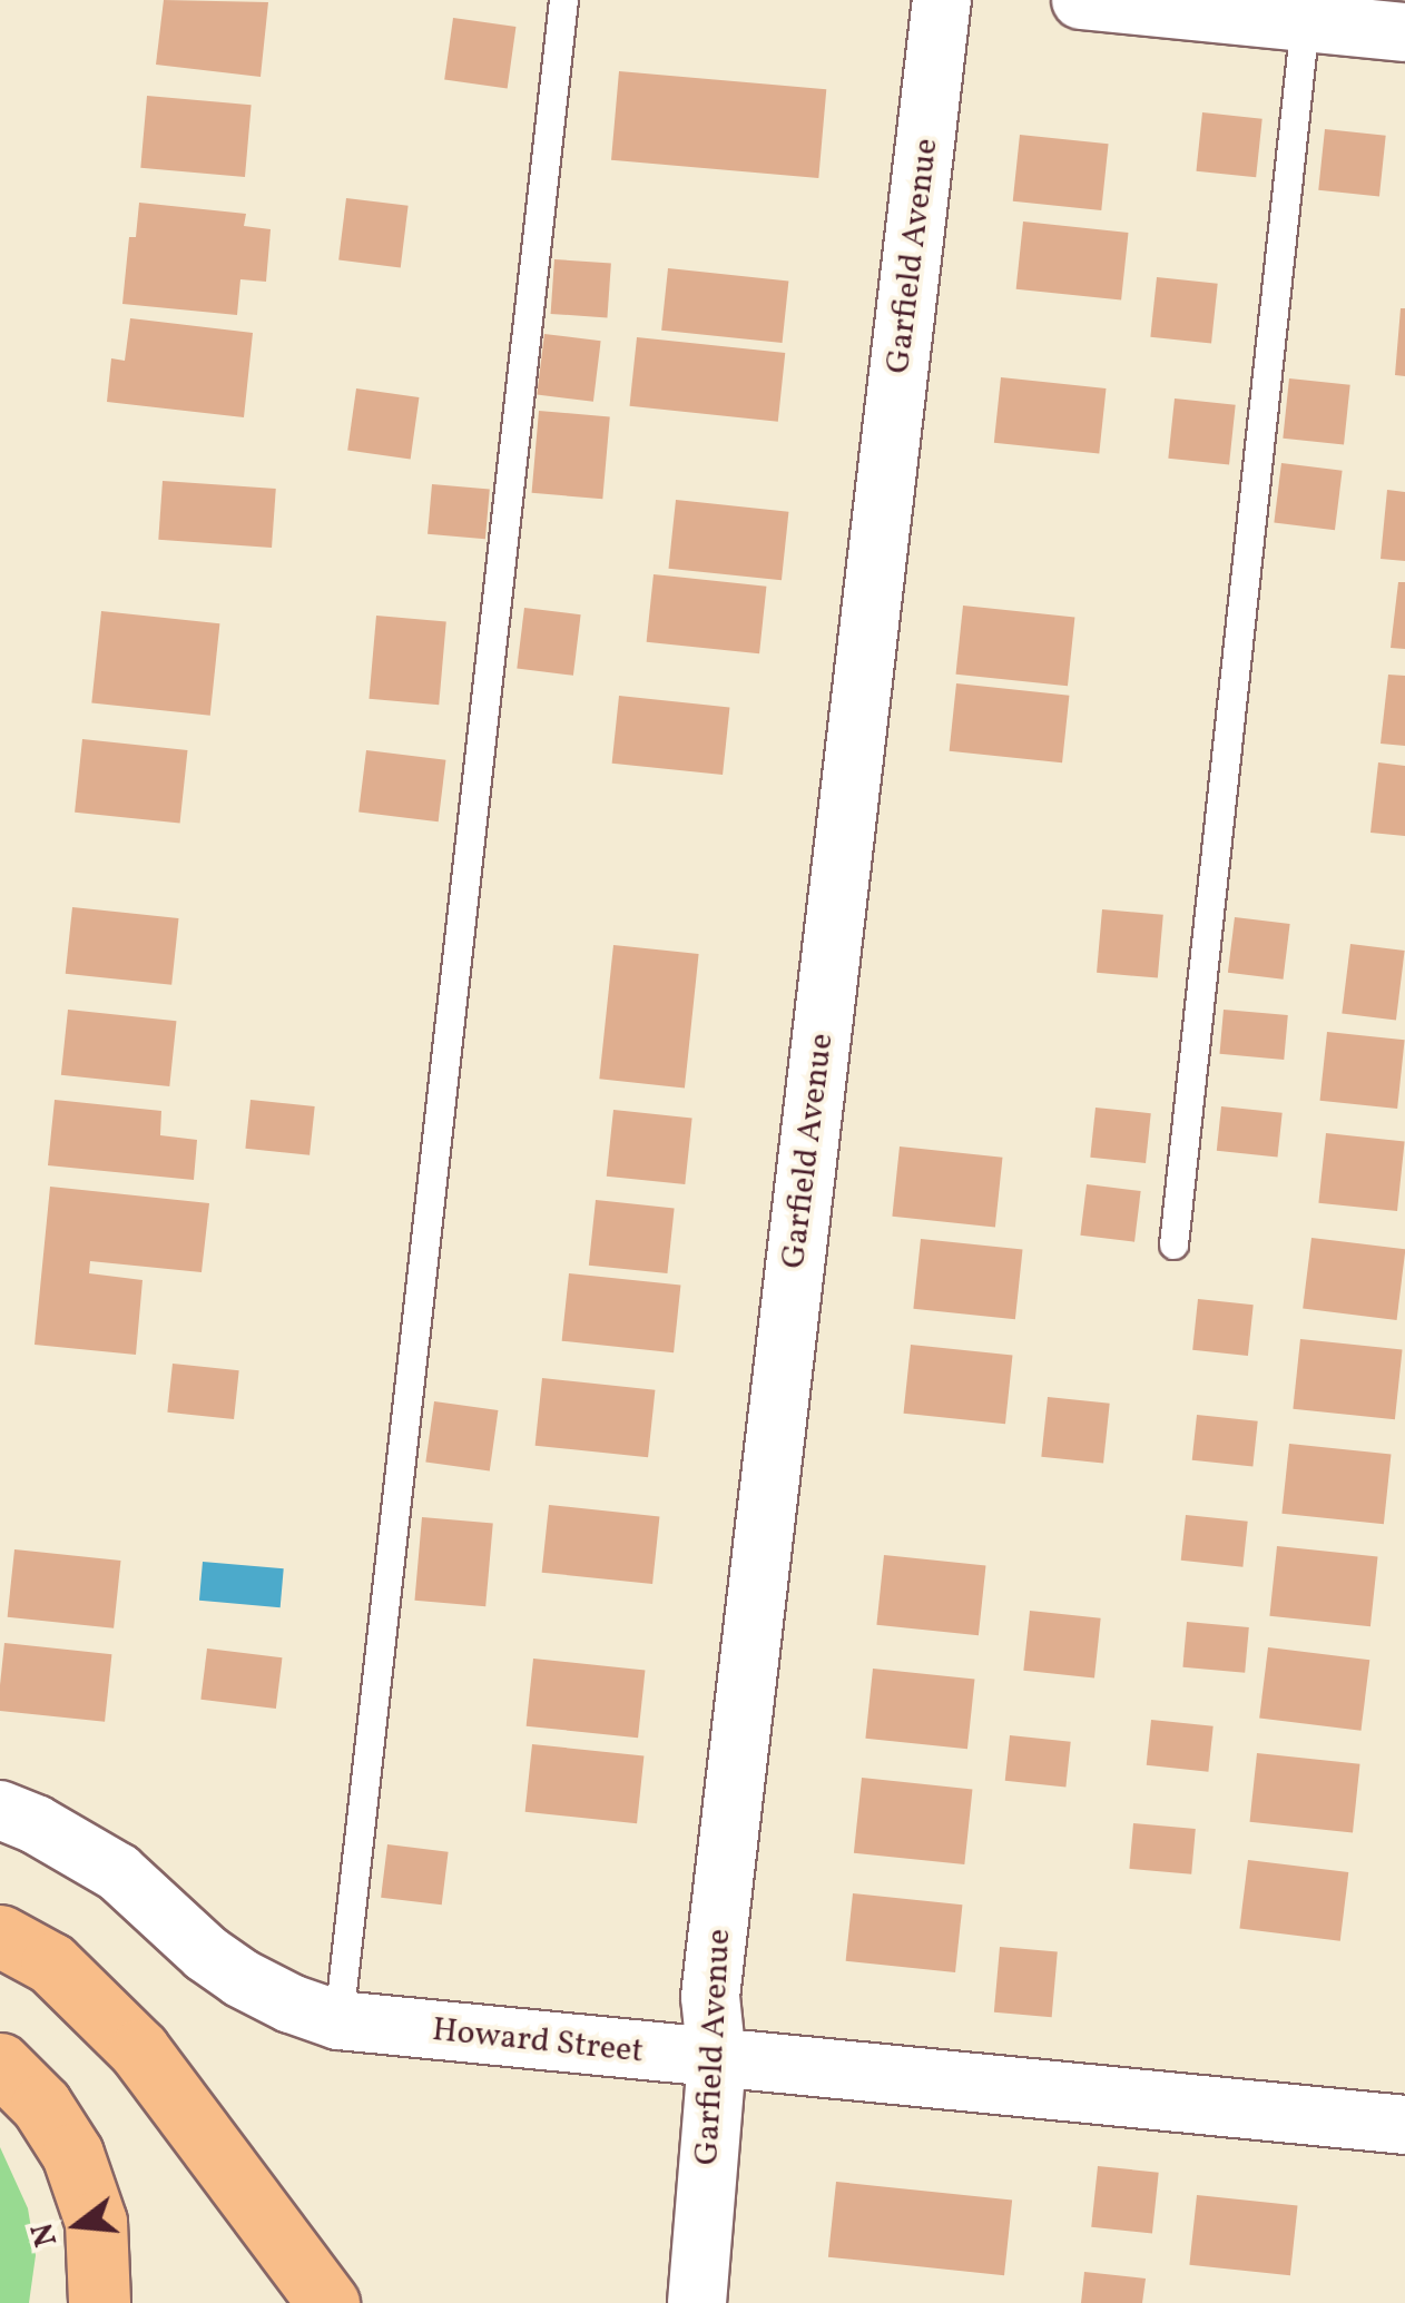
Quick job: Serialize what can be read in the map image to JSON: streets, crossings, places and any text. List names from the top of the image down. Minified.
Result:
{"streets":{"street":["Garfield Avenue","Howard Street"]},"crossings":[["Garfield Avenue","Howard Street"]],"north":"left"}
